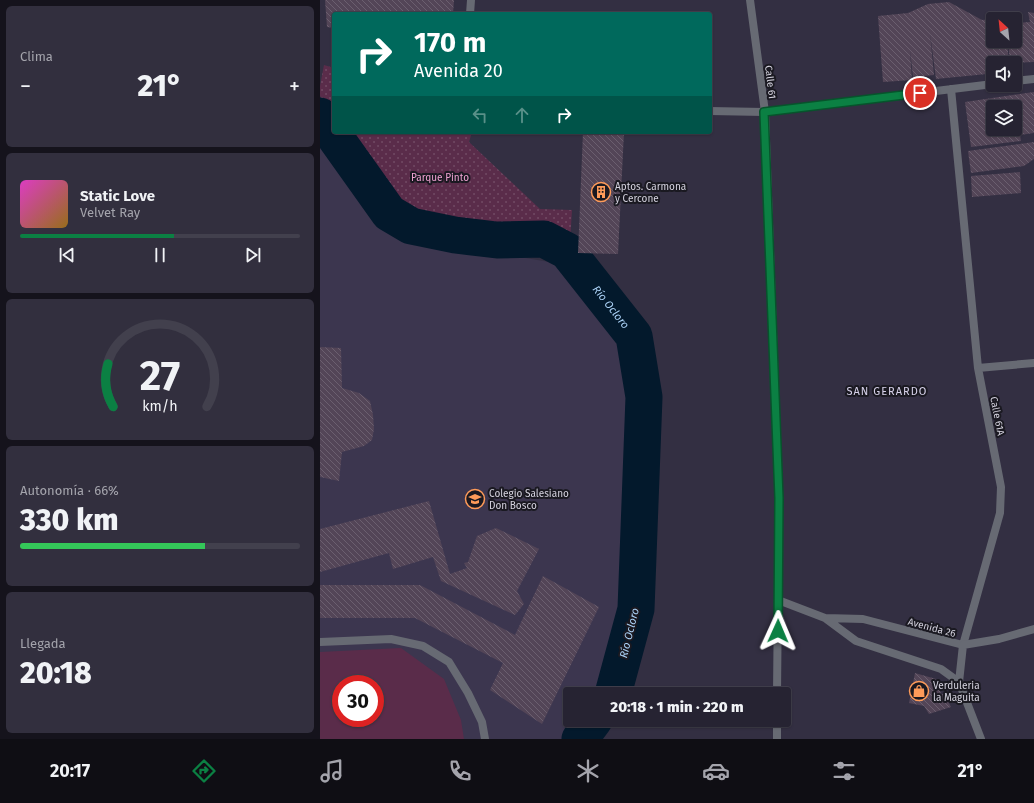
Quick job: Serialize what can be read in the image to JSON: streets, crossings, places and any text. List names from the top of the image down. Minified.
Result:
{"streets":{"street":["Calle 61","Calle 61A","Avenida 26"]},"crossings":[["Calle 61","Avenida 26"],["Calle 61A","Avenida 26"]],"districts":["SAN GERARDO"],"water":["Río Ocloro"],"parks":["Parque Pinto"],"places":{"building":["Aptos. Carmona y Cercone"],"school or university":["Colegio Salesiano Don Bosco"],"shop":["Verduleria la Maguita"]},"north":"top left","page":{"tile":["Clima",["Autonomía · 66%","330 km"],["Llegada","20:18"]],"turn":["170 m","Avenida 20"],"heat":["−","21°","+"],"song":["Static Love","Velvet Ray"],"limit":"30","trip":"20:18 · 1 min · 220 m","tabs":["20:17","21°"],"gauge":["27","km/h"]}}
